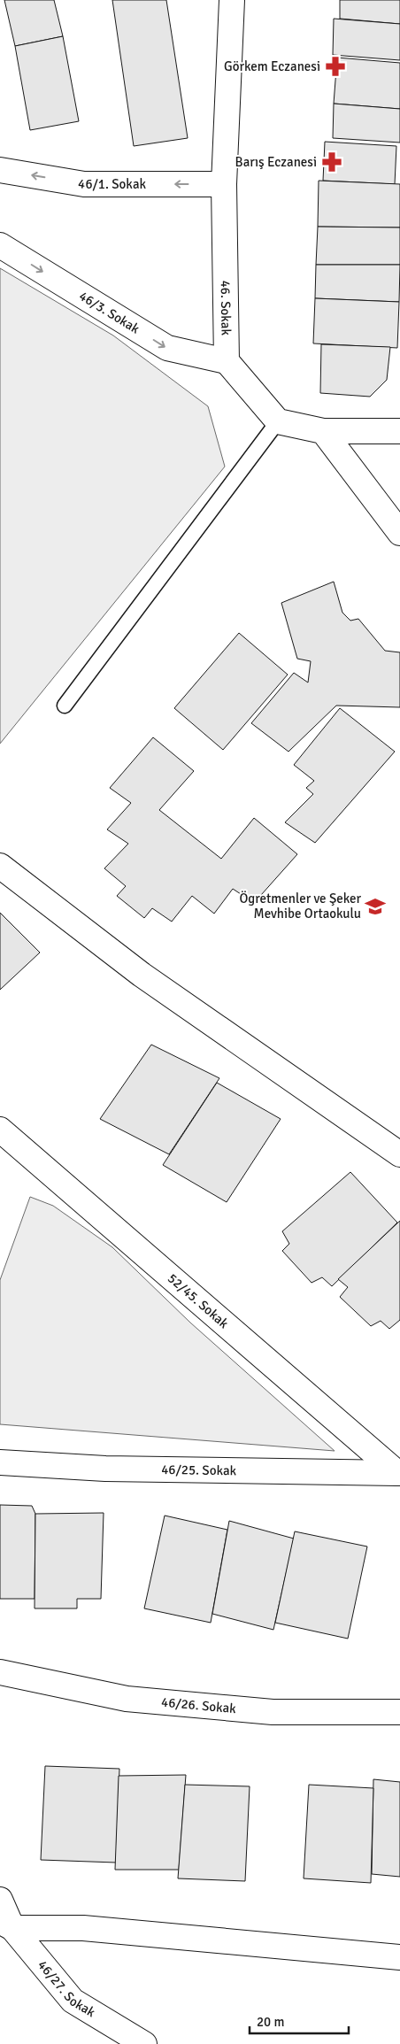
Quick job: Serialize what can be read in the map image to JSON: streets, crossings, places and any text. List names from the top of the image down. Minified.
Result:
{"streets":{"street":["46/1. Sokak","46. Sokak","46/3. Sokak","52/45. Sokak","46/25. Sokak","46/26. Sokak","46/27. Sokak"]},"crossings":[["46/1. Sokak","46. Sokak"],["46. Sokak","46/3. Sokak"],["52/45. Sokak","46/25. Sokak"]],"one_way":["46/1. Sokak","46/3. Sokak"],"places":{"pharmacy":["Görkem Eczanesi","Barış Eczanesi"],"school or university":["Ögretmenler ve Şeker Mevhibe Ortaokulu"]},"scale_bar":"20 m"}
